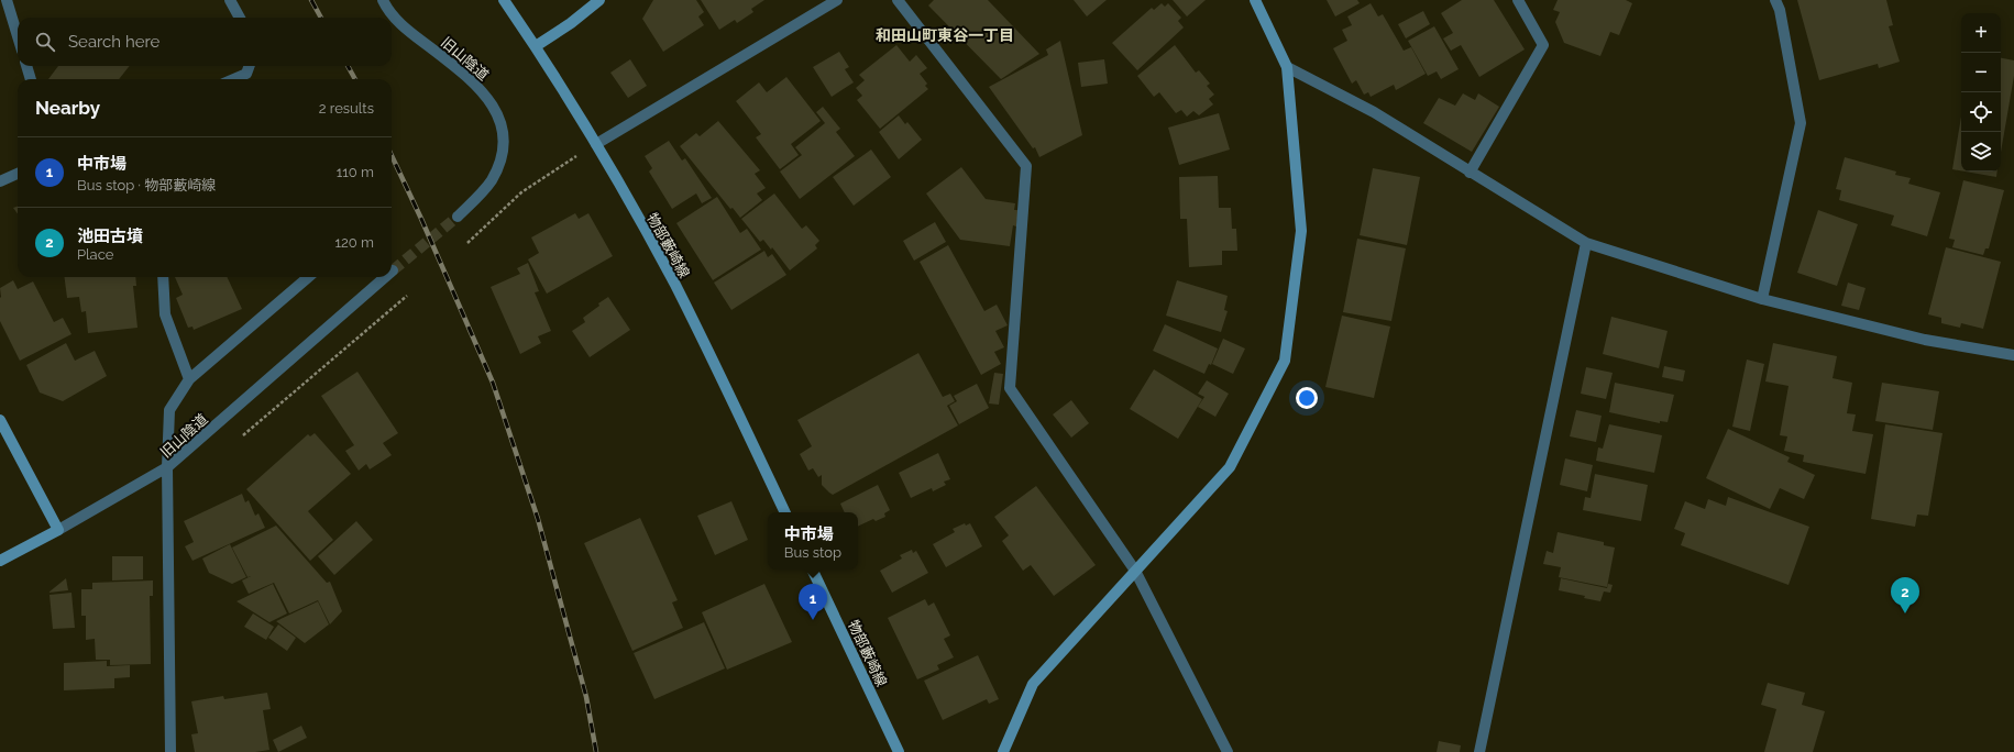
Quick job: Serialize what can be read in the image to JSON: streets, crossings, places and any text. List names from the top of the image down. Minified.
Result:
{"streets":{"street":["旧山陰道","物部藪崎線"]},"districts":["和田山町東谷一丁目"],"page":{"map_buttons":["+","−"],"search":"Search here","heading":["Nearby","2 results"],"list":[{"mark":"1","name":"中市場","note":"Bus stop · 物部藪崎線","value":"110 m"},{"mark":"2","name":"池田古墳","note":"Place","value":"120 m"}],"popup":["中市場","Bus stop"],"pins":["2","1"]}}
